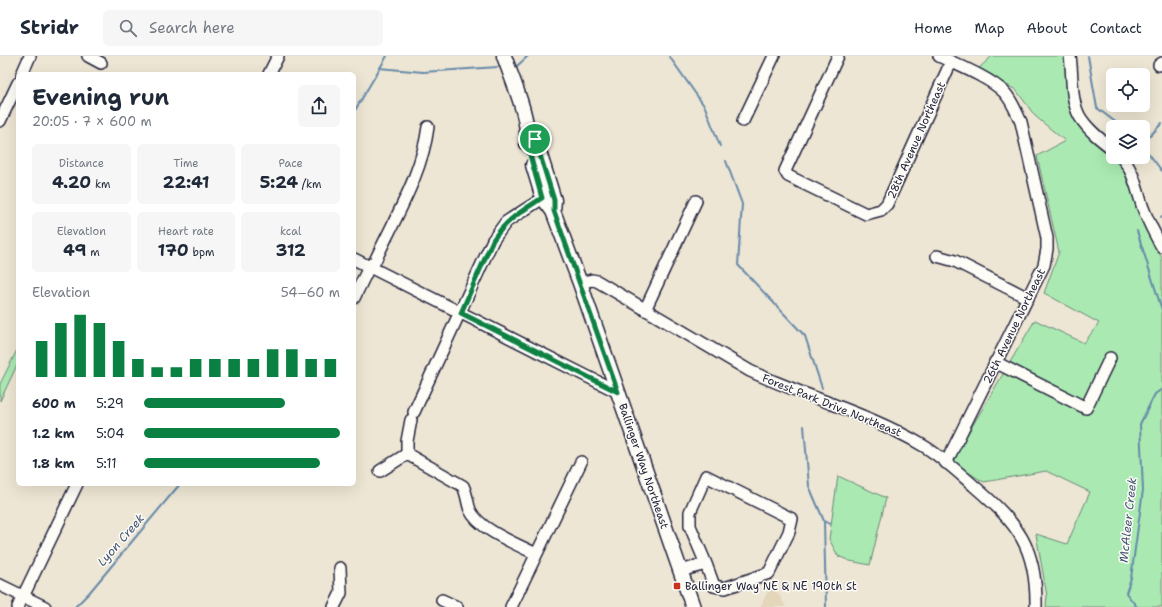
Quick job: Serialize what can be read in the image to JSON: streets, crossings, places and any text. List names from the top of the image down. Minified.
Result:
{"streets":{"main road":["Ballinger Way Northeast"],"street":["28th Avenue Northeast","26th Avenue Northeast","Forest Park Drive Northeast"]},"crossings":[["28th Avenue Northeast","26th Avenue Northeast"],["26th Avenue Northeast","Forest Park Drive Northeast"],["Forest Park Drive Northeast","Ballinger Way Northeast"]],"water":["McAleer Creek","Lyon Creek"],"places":{"transit":["Ballinger Way NE & NE 190th St"]},"page":{"header":"Stridr","search":"Search here","nav":["Home","Map","About","Contact"],"heading":["Evening run","20:05 · 7 × 600 m"],"stats":[["Distance","4.20 km"],["Time","22:41"],["Pace","5:24 /km"],["Elevation","49 m"],["Heart rate","170 bpm"],["kcal","312"]],"chart":["Elevation","54–60 m"],"list":[{"name":"600 m","note":"5:29"},{"name":"1.2 km","note":"5:04"},{"name":"1.8 km","note":"5:11"}]}}
